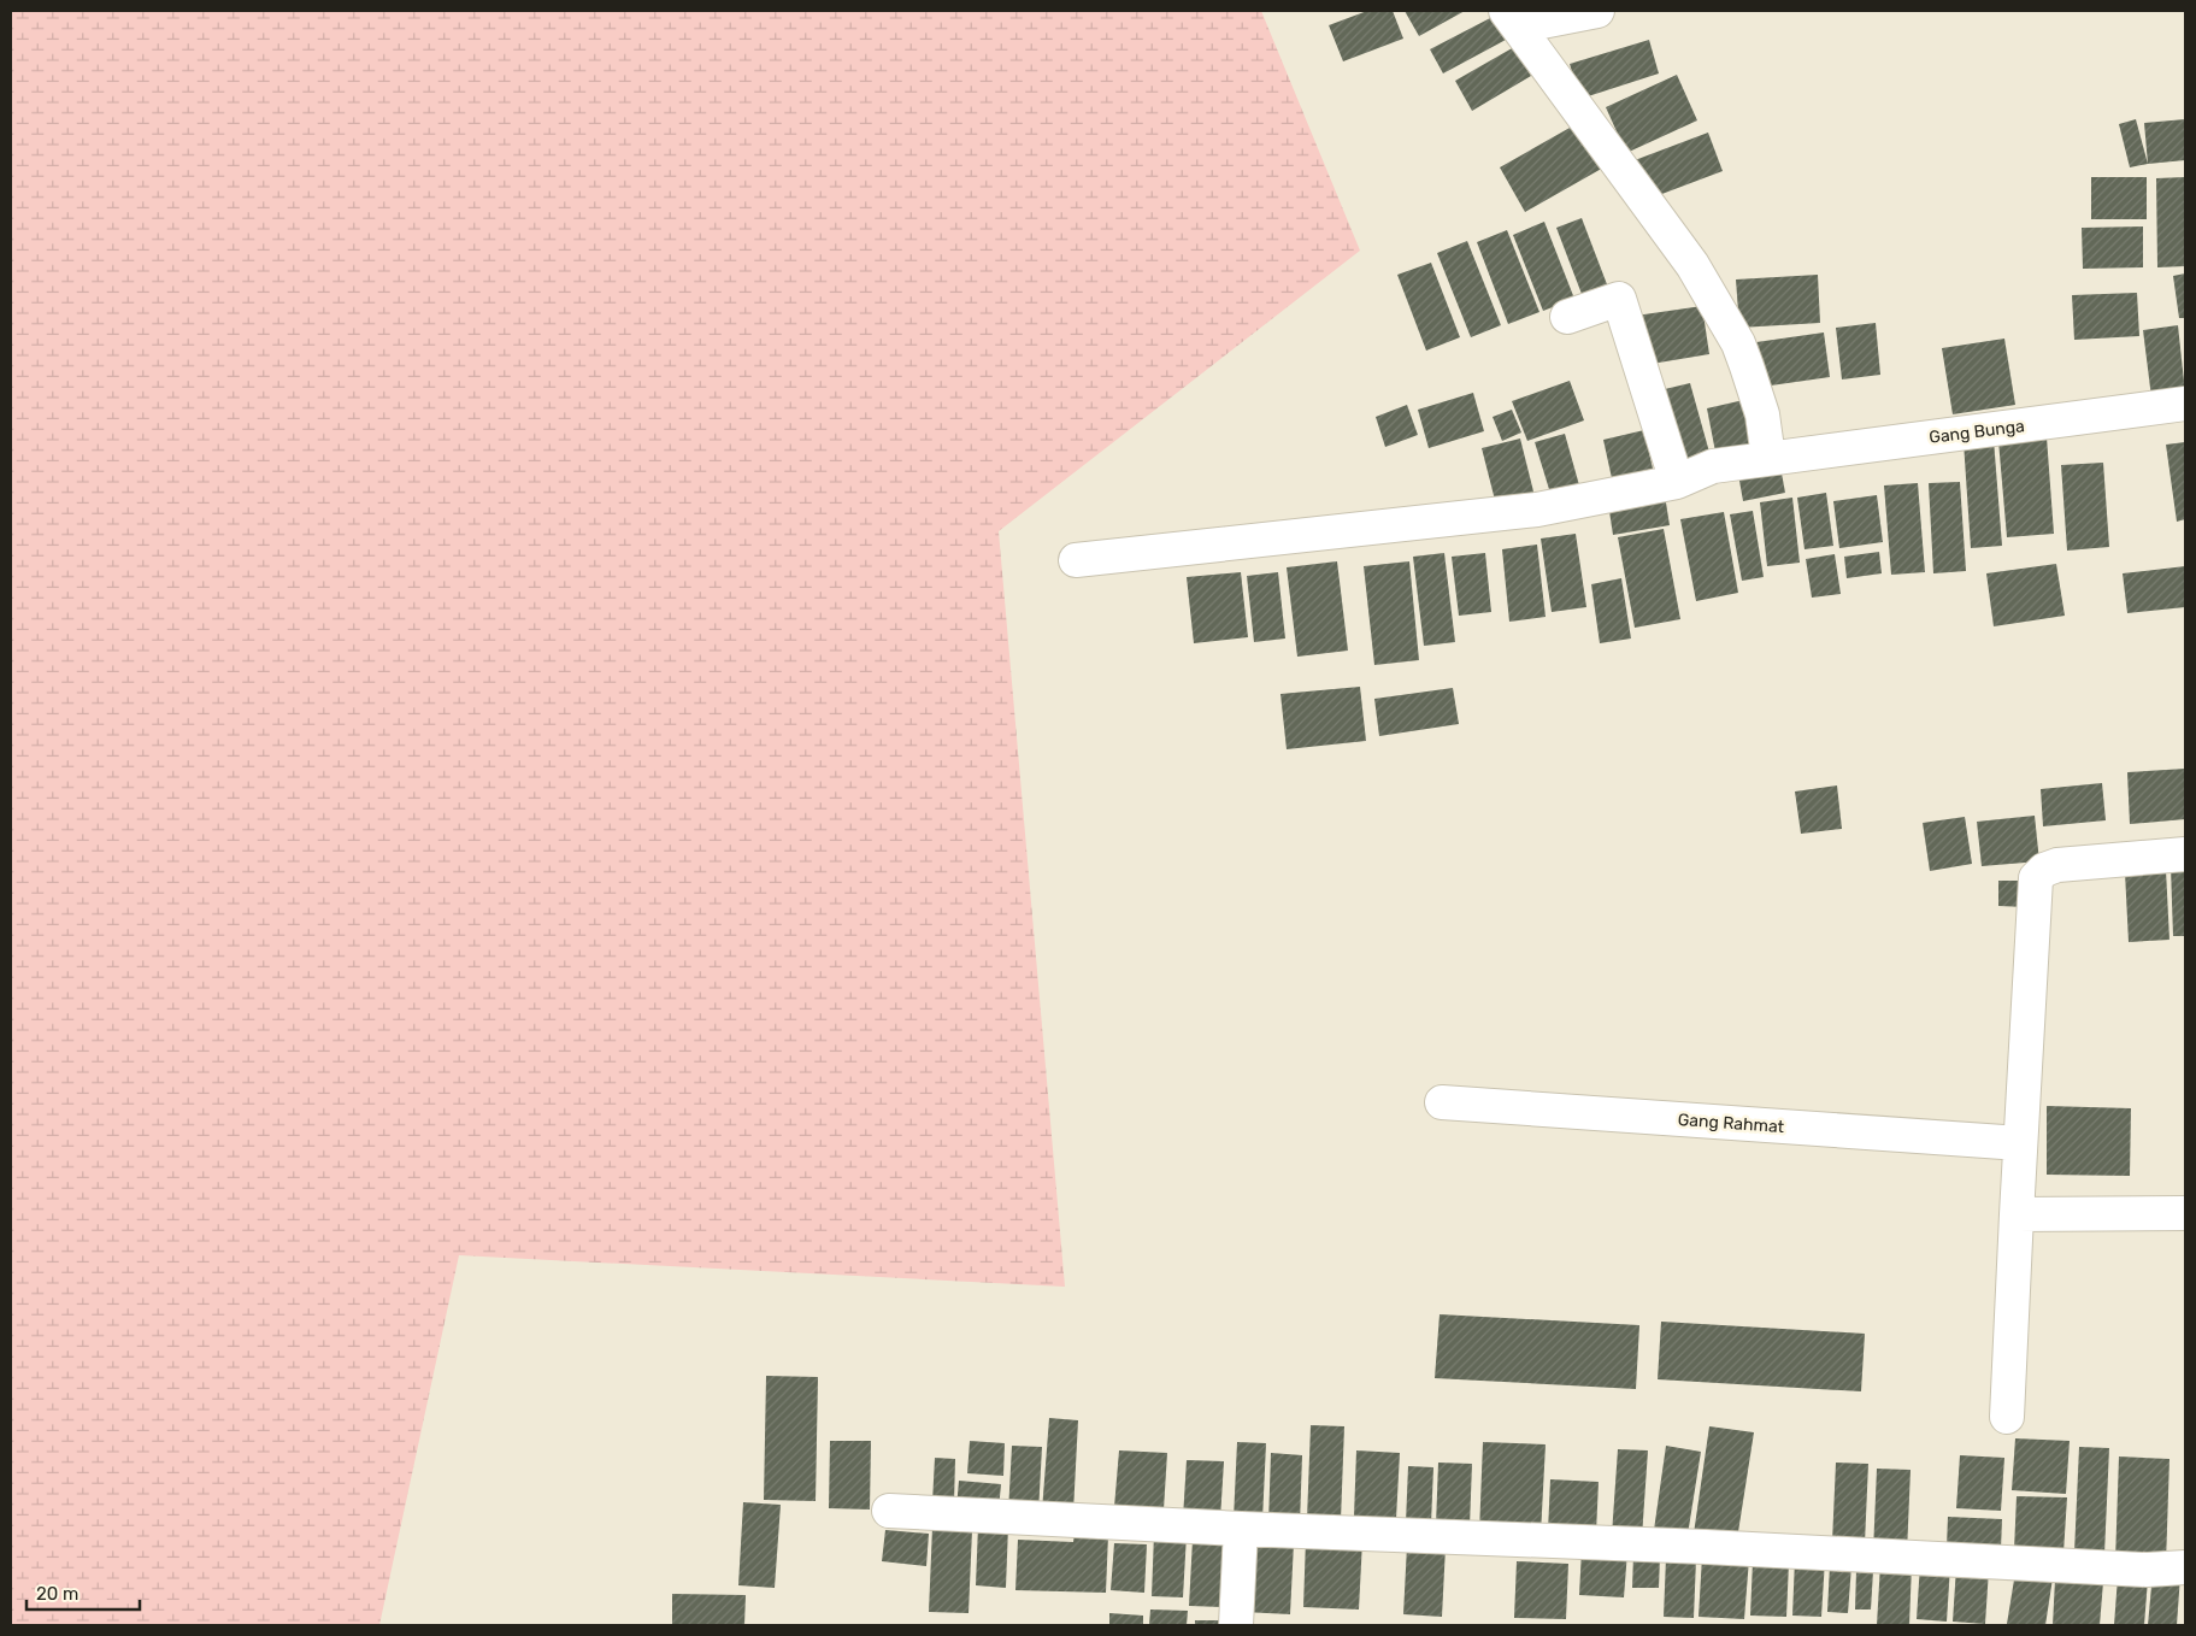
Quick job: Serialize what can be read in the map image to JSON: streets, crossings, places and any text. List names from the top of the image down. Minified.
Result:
{"streets":{"street":["Gang Bunga","Gang Rahmat"]},"scale_bar":"20 m"}
